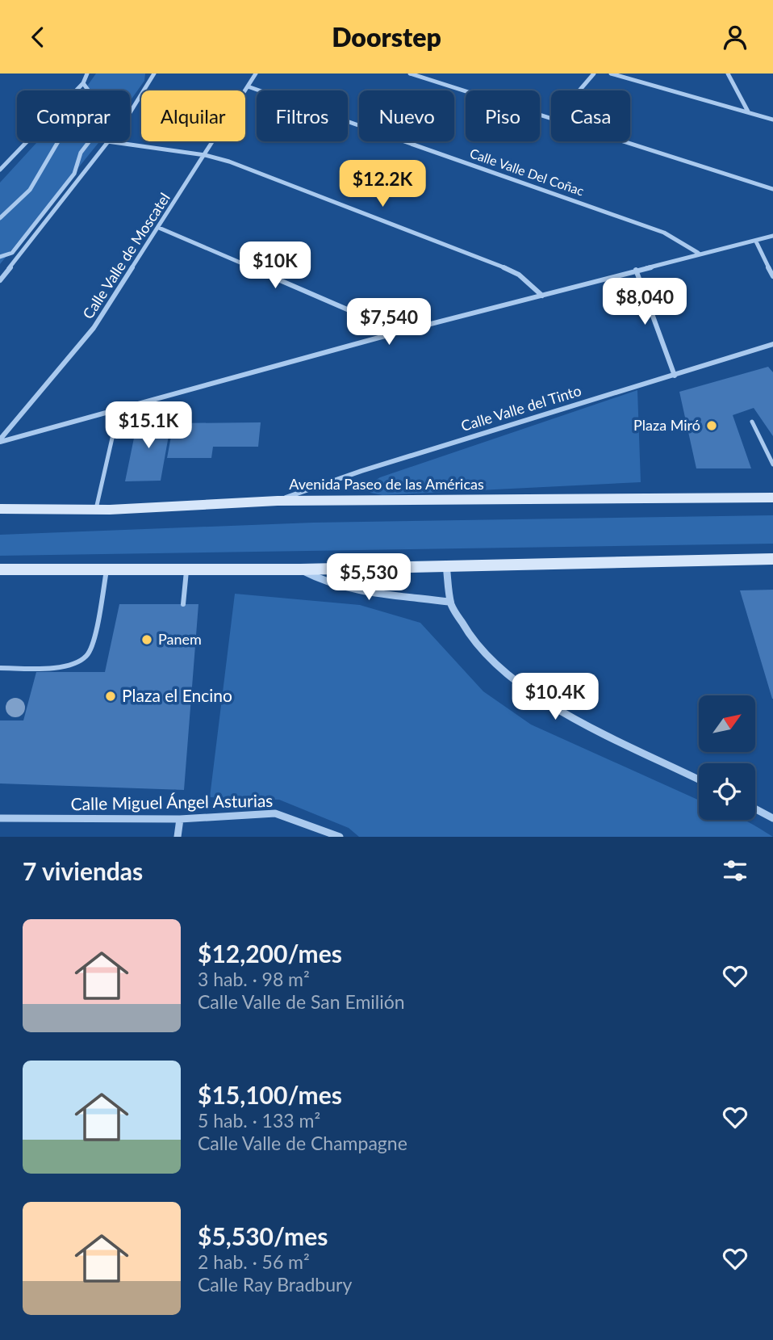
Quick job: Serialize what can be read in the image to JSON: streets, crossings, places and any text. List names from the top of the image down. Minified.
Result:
{"streets":{"main road":["Avenida Paseo de las Américas"],"street":["Calle Valle Del Coñac","Calle Valle de Moscatel","Calle Valle del Tinto","Calle Miguel Ángel Asturias"]},"crossings":[["Calle Valle Del Coñac","Calle Valle de Moscatel"],["Calle Valle del Tinto","Avenida Paseo de las Américas"]],"places":["Plaza Miró","Panem","Plaza el Encino"],"north":"top right","page":{"header":"Doorstep","chip":["Comprar","Alquilar","Filtros","Nuevo","Piso","Casa"],"price":["$12.2K","$10K","$8,040","$7,540","$15.1K","$5,530","$10.4K"],"heading":"7 viviendas","list":[{"name":"$12,200/mes","note":"3 hab. · 98 m² · Calle Valle de San Emilión"},{"name":"$15,100/mes","note":"5 hab. · 133 m² · Calle Valle de Champagne"},{"name":"$5,530/mes","note":"2 hab. · 56 m² · Calle Ray Bradbury"}]}}
